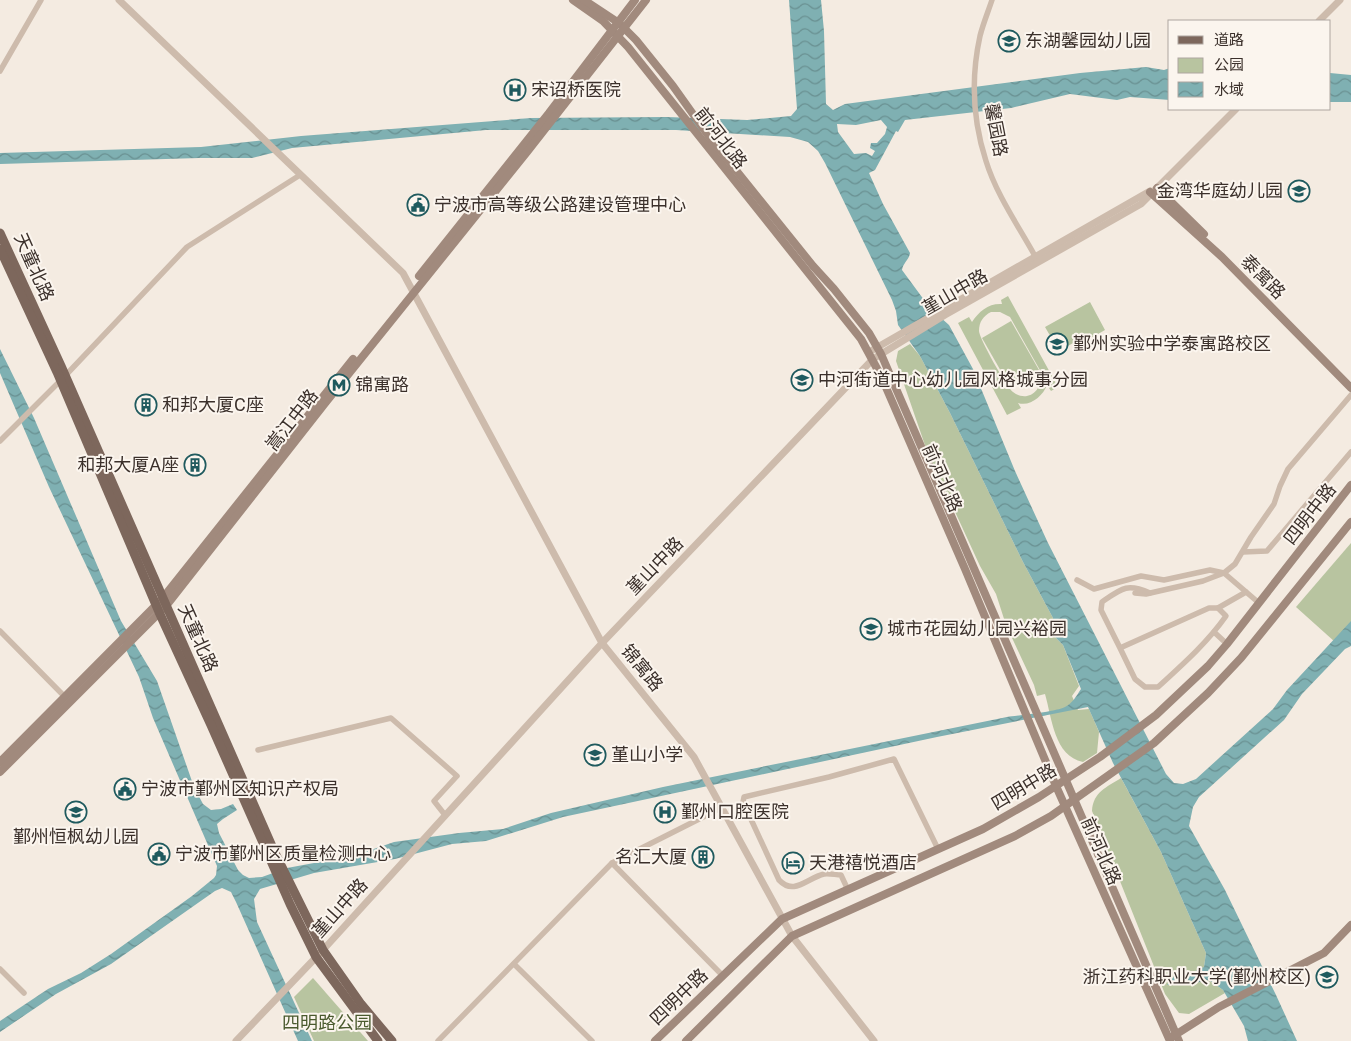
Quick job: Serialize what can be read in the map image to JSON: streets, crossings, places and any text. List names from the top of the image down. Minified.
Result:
{"streets":{"main road":["前河北路","天童北路","泰寓路","嵩江中路","四明中路"],"street":["馨园路","堇山中路","锦寓路"]},"crossings":[["馨园路","堇山中路"],["前河北路","堇山中路"],["前河北路","嵩江中路"],["前河北路","四明中路"],["天童北路","堇山中路"],["天童北路","嵩江中路"],["泰寓路","堇山中路"],["堇山中路","锦寓路"],["嵩江中路","锦寓路"],["四明中路","锦寓路"]],"parks":["四明路公园"],"places":{"school or university":["东湖馨园幼儿园","金湾华庭幼儿园","鄞州实验中学泰寓路校区","中河街道中心幼儿园风格城事分园","城市花园幼儿园兴裕园","堇山小学","鄞州恒枫幼儿园","浙江药科职业大学(鄞州校区)"],"hospital":["宋诏桥医院","鄞州口腔医院"],"public building":["宁波市高等级公路建设管理中心","宁波市鄞州区知识产权局","宁波市鄞州区质量检测中心"],"metro station":["锦寓路"],"building":["和邦大厦C座","和邦大厦A座","名汇大厦"],"hotel":["天港禧悦酒店"]},"legend":["道路","公园","水域"]}
